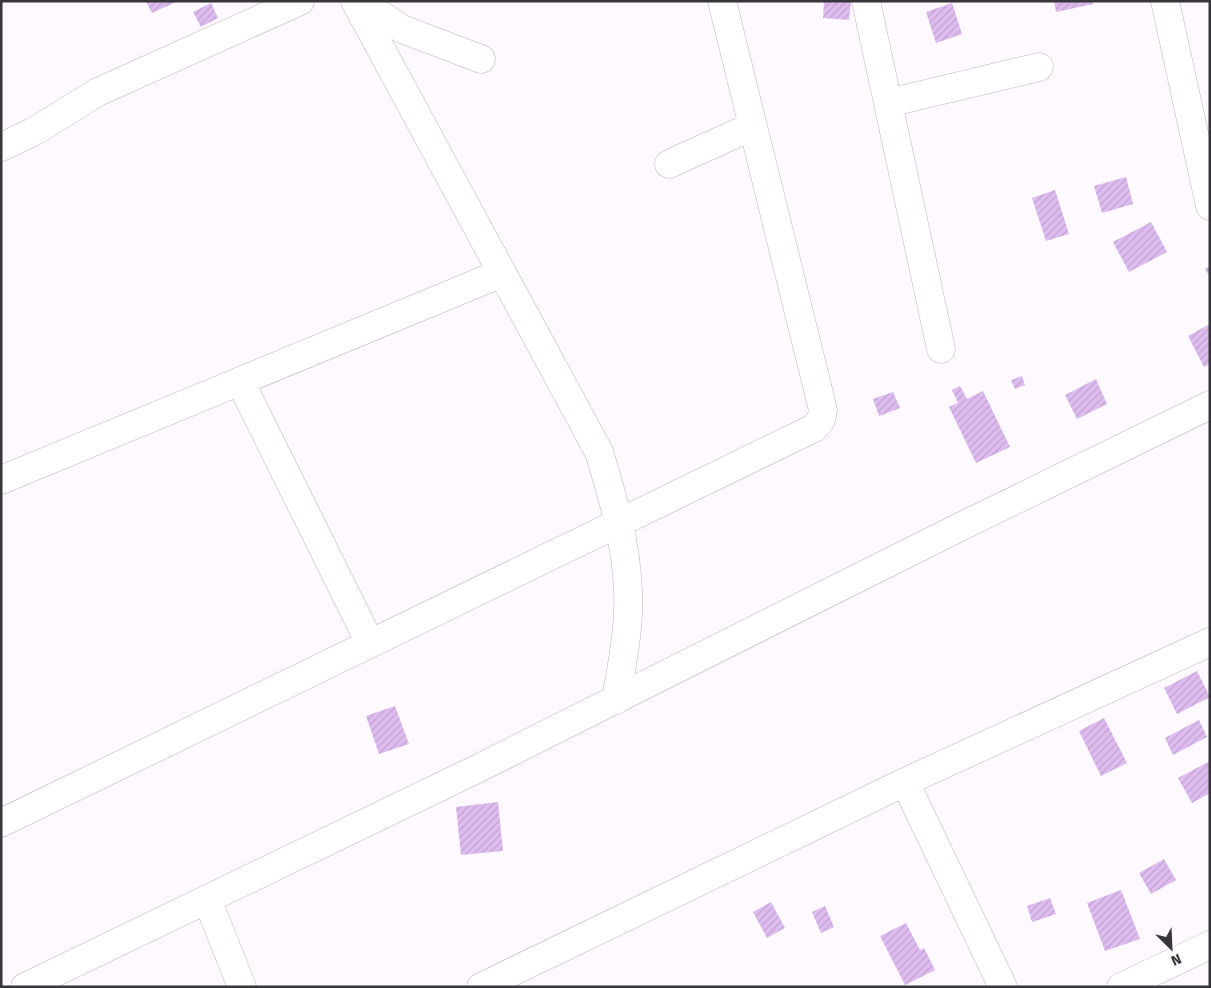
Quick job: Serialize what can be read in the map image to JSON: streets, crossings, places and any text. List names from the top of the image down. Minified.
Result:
{"north":"bottom right"}
